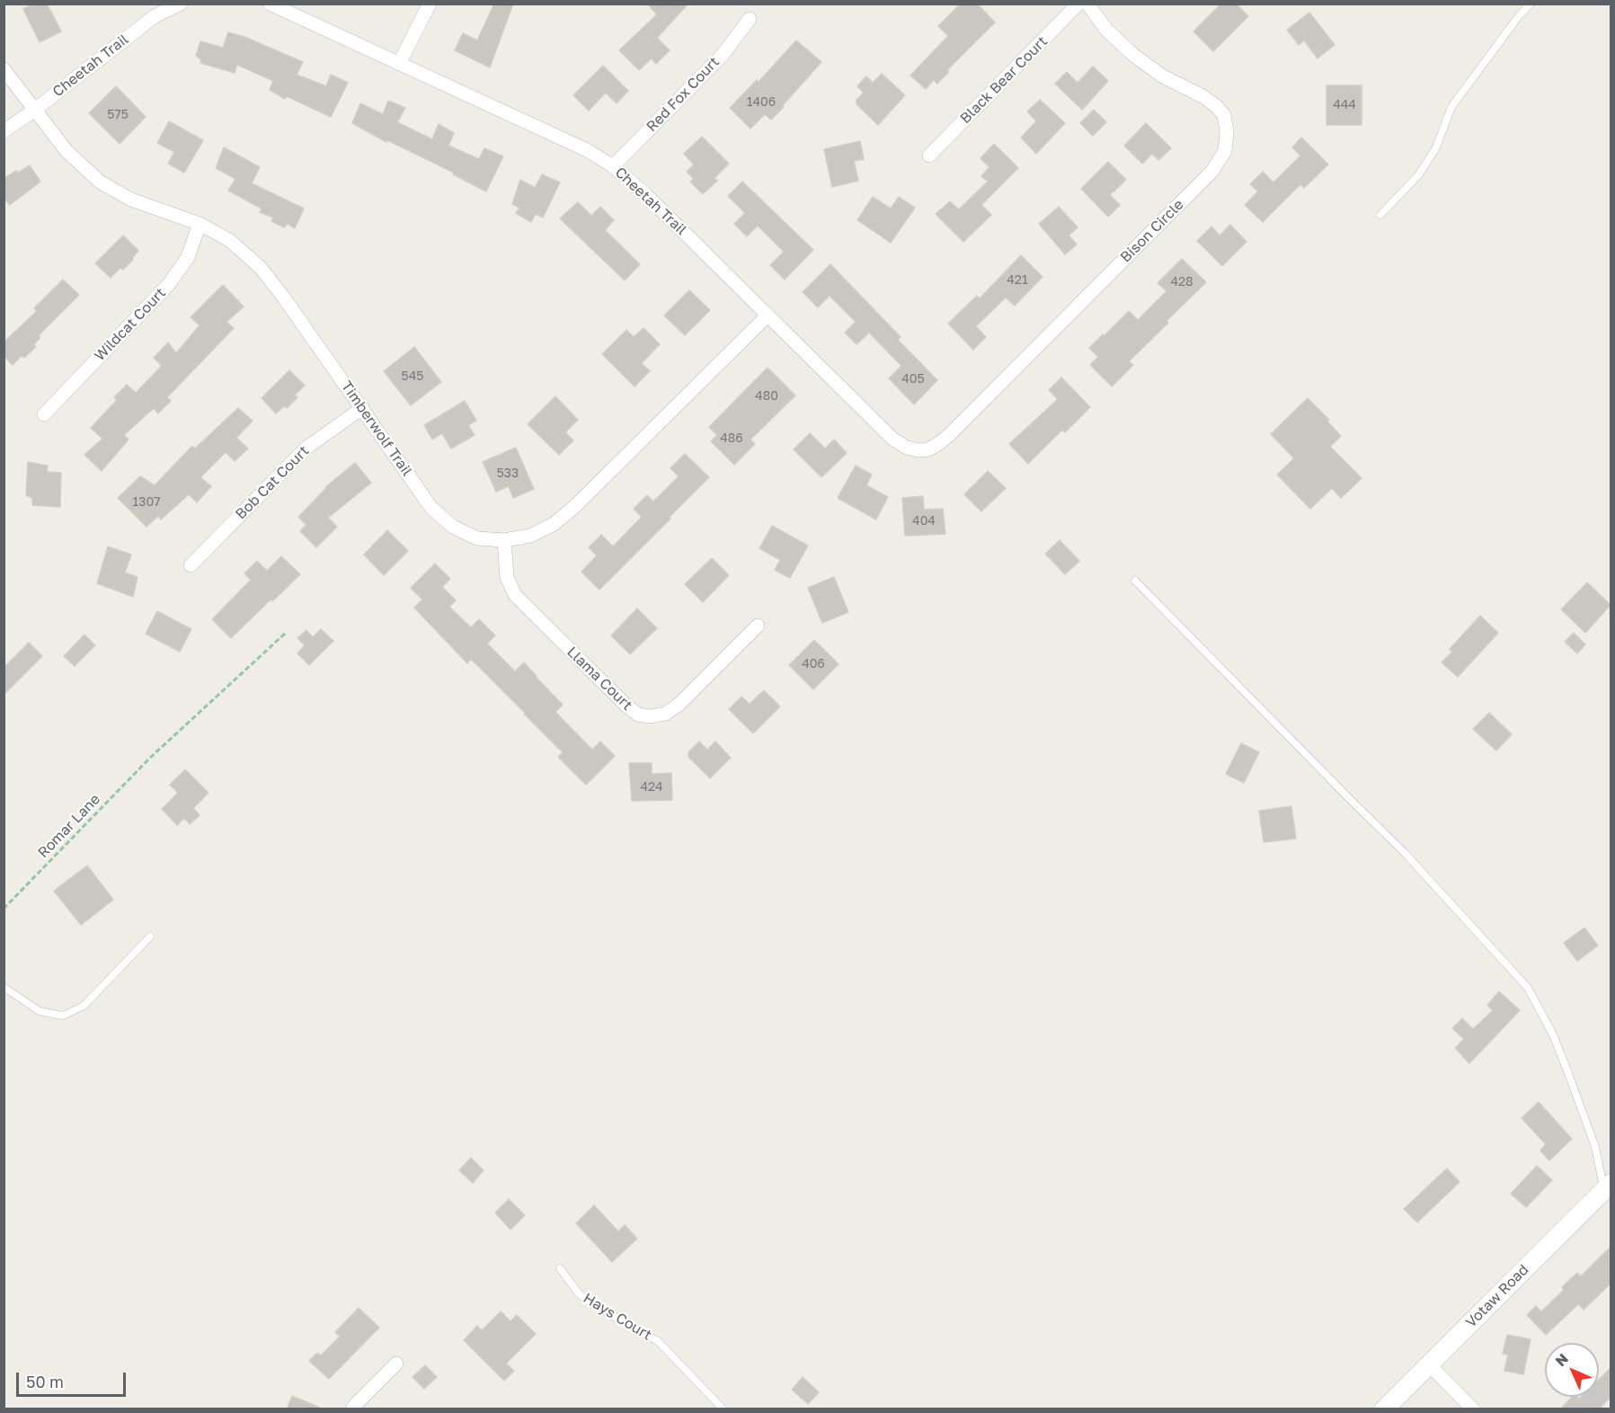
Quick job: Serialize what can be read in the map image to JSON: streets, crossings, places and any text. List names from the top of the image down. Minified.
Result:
{"streets":{"street":["Cheetah Trail","Black Bear Court","Red Fox Court","Bison Circle","Wildcat Court","Timberwolf Trail","Bob Cat Court","Llama Court","Votaw Road"],"lane":["Hays Court"],"path":["Romar Lane"]},"crossings":[["Cheetah Trail","Red Fox Court"],["Cheetah Trail","Bison Circle"],["Cheetah Trail","Timberwolf Trail"],["Wildcat Court","Timberwolf Trail"],["Timberwolf Trail","Bob Cat Court"],["Timberwolf Trail","Llama Court"]],"house_numbers":["1406","444","575","421","428","545","405","480","486","533","1307","404","406","424"],"scale_bar":"50 m","north":"top left"}
